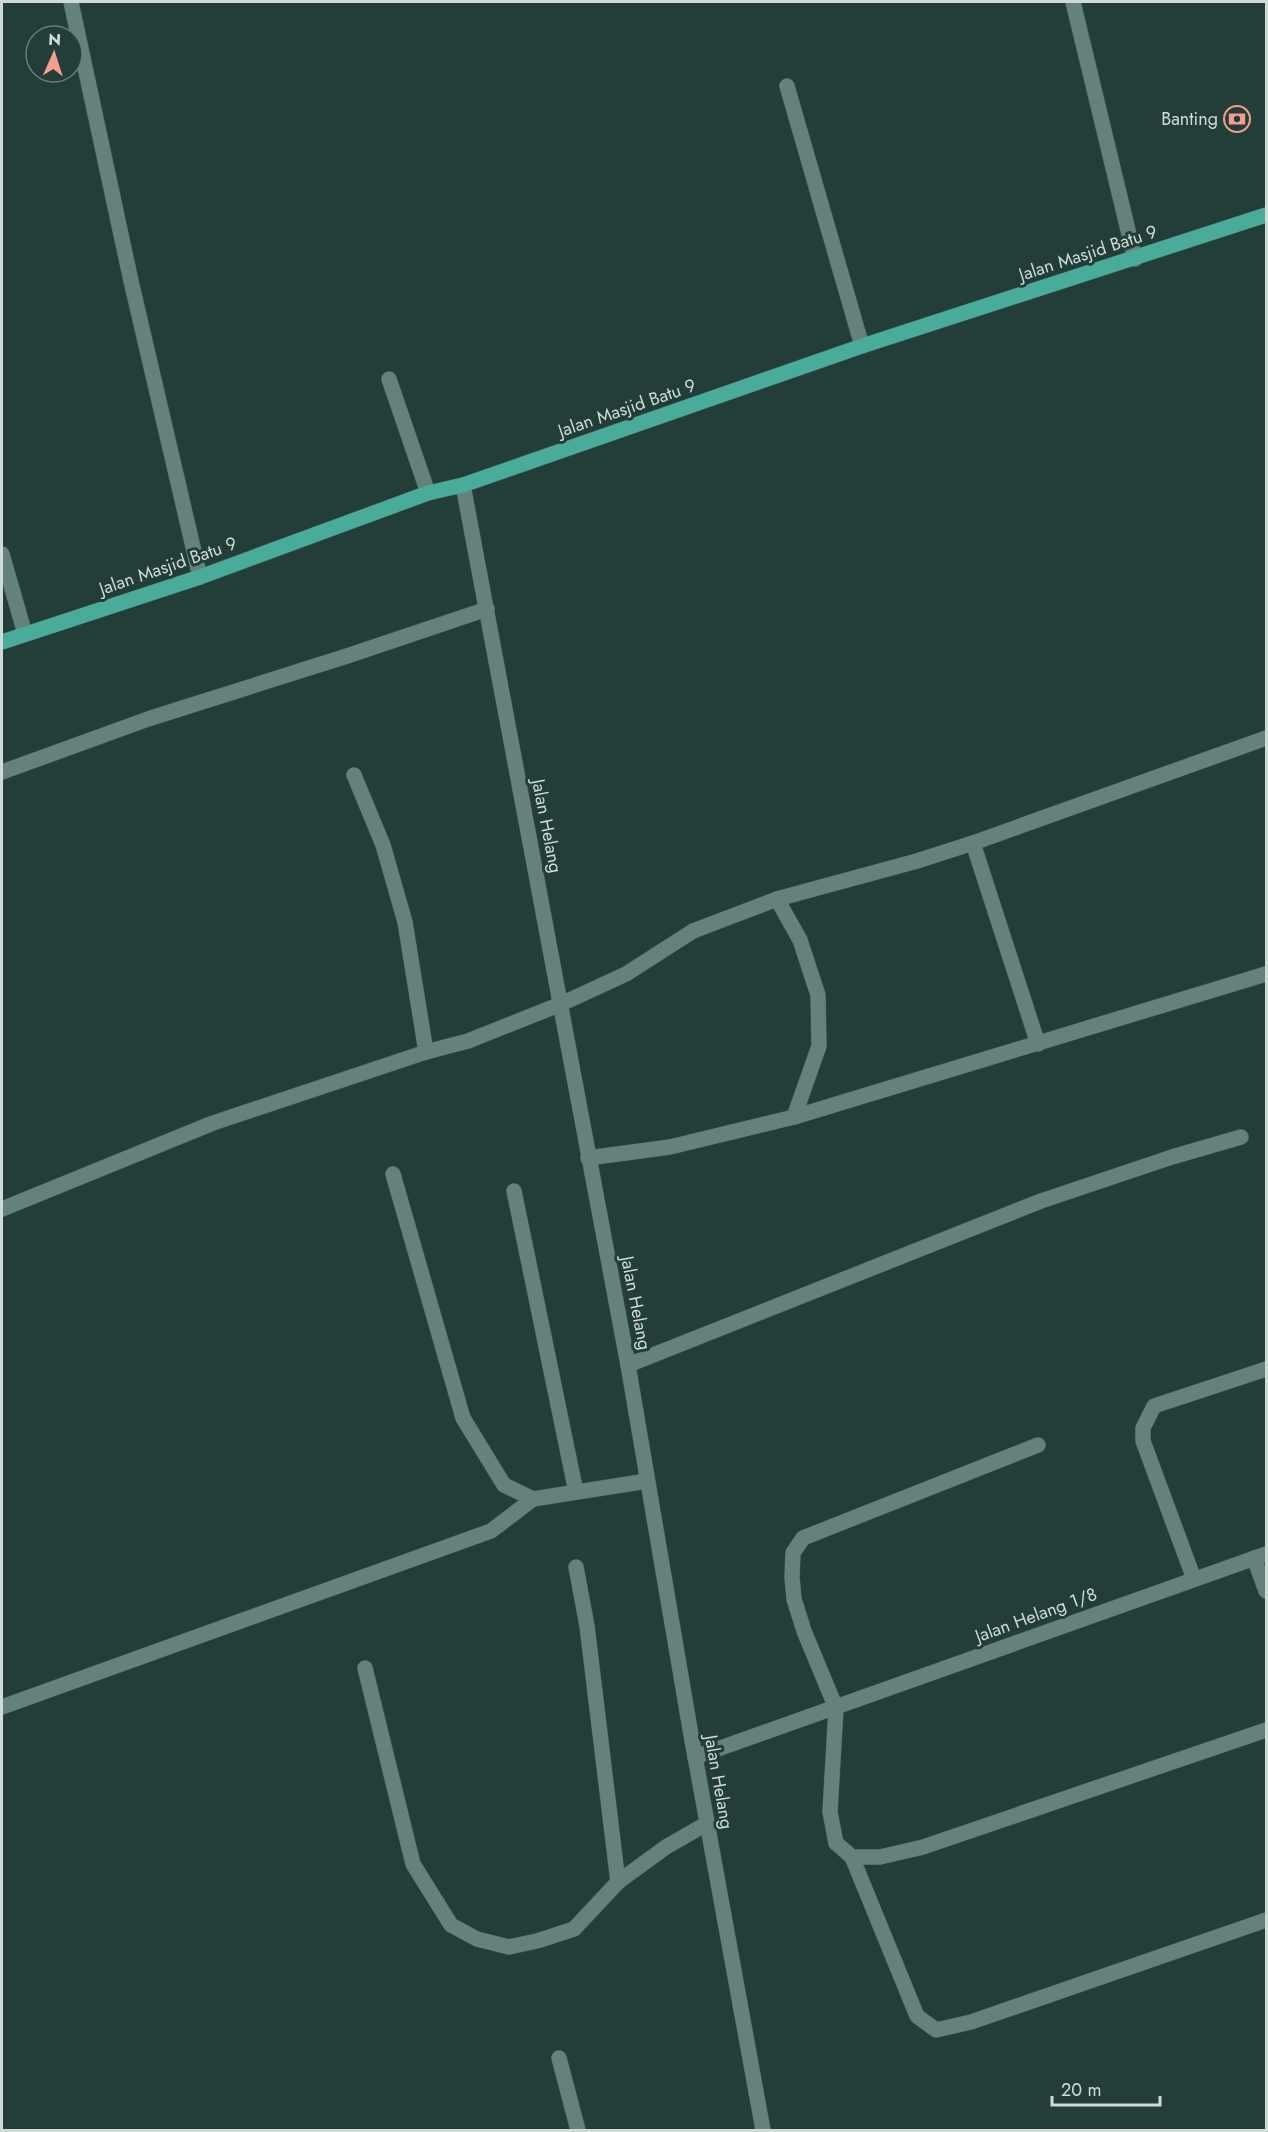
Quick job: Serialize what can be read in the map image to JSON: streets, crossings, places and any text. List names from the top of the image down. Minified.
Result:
{"streets":{"main road":["Jalan Masjid Batu 9"],"street":["Jalan Helang","Jalan Helang 1/8"]},"crossings":[["Jalan Masjid Batu 9","Jalan Helang"],["Jalan Helang","Jalan Helang 1/8"]],"places":{"bank":["Banting"]},"scale_bar":"20 m","north":"top"}
